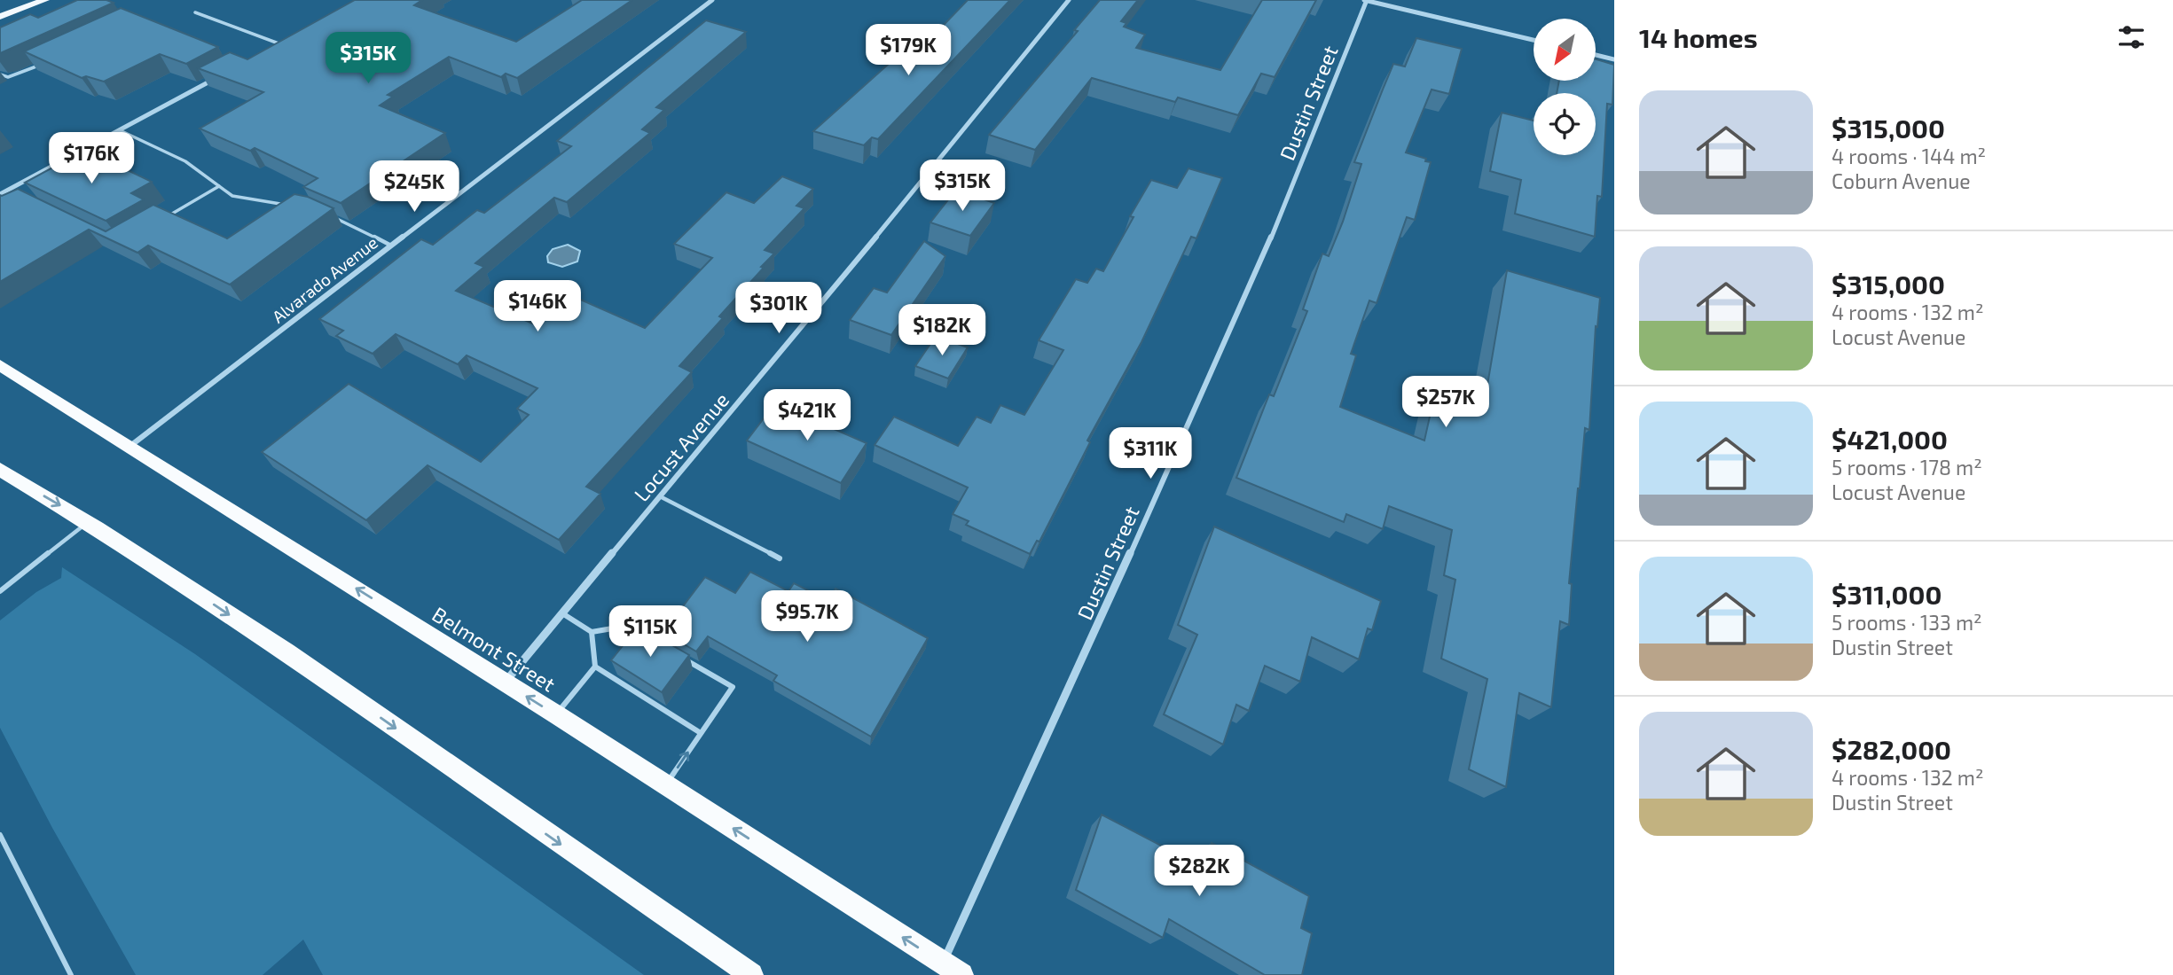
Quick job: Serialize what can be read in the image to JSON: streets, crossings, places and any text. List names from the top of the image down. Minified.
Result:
{"streets":{"highway":["Belmont Street"],"street":["Dustin Street","Alvarado Avenue","Locust Avenue"]},"crossings":[["Dustin Street","Belmont Street"],["Alvarado Avenue","Belmont Street"],["Locust Avenue","Belmont Street"]],"north":"bottom left","page":{"heading":"14 homes","price":["$179K","$315K","$176K","$315K","$245K","$146K","$301K","$182K","$257K","$421K","$311K","$95.7K","$115K","$282K"],"list":[{"name":"$315,000","note":"4 rooms · 144 m² · Coburn Avenue"},{"name":"$315,000","note":"4 rooms · 132 m² · Locust Avenue"},{"name":"$421,000","note":"5 rooms · 178 m² · Locust Avenue"},{"name":"$311,000","note":"5 rooms · 133 m² · Dustin Street"},{"name":"$282,000","note":"4 rooms · 132 m² · Dustin Street"}]}}
